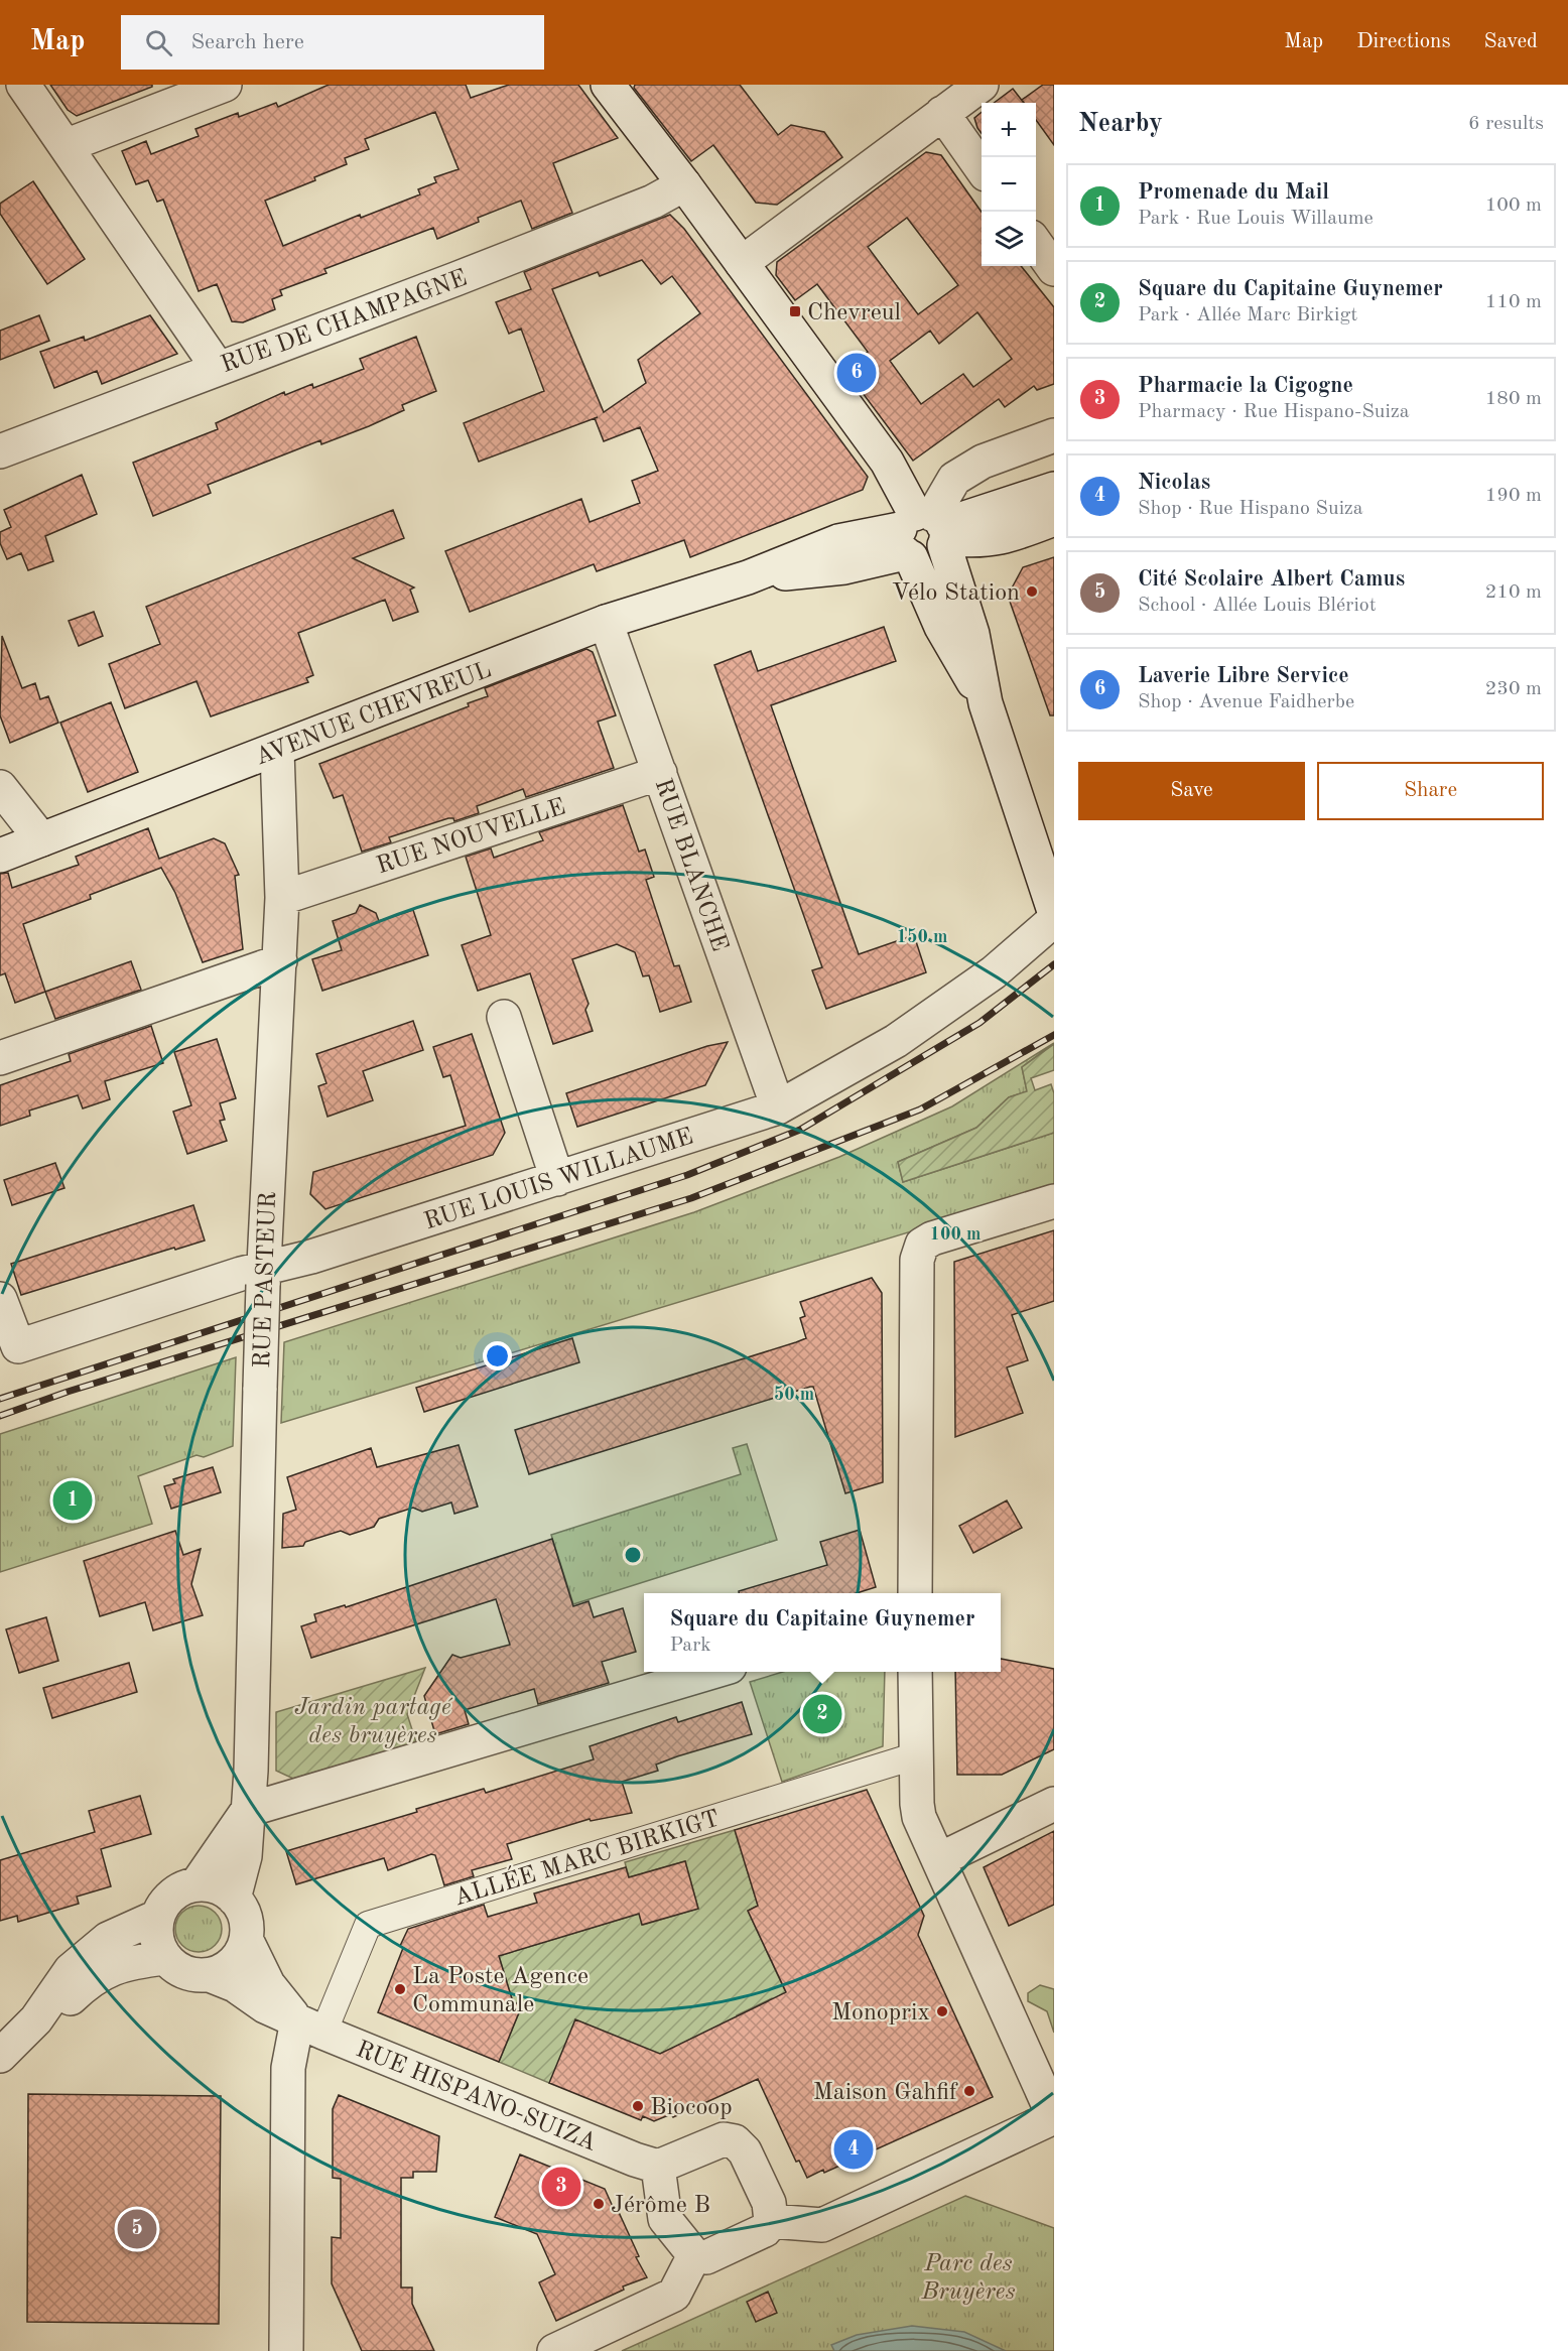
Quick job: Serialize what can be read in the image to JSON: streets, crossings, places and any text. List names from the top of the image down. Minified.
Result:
{"streets":{"street":["RUE DE CHAMPAGNE","AVENUE CHEVREUL","RUE NOUVELLE","RUE BLANCHE","RUE LOUIS WILLAUME","RUE PASTEUR","ALLÉE MARC BIRKIGT","RUE HISPANO-SUIZA"]},"crossings":[["AVENUE CHEVREUL","RUE BLANCHE"],["AVENUE CHEVREUL","RUE PASTEUR"],["RUE NOUVELLE","RUE BLANCHE"],["RUE NOUVELLE","RUE PASTEUR"],["RUE BLANCHE","RUE LOUIS WILLAUME"],["RUE LOUIS WILLAUME","RUE PASTEUR"],["RUE PASTEUR","RUE HISPANO-SUIZA"],["ALLÉE MARC BIRKIGT","RUE HISPANO-SUIZA"]],"parks":["Jardin partagé des bruyères","Parc des Bruyères"],"places":{"transit":["Chevreul"],"other":["Vélo Station","La Poste Agence Communale","Monoprix","Maison Gahfif","Biocoop","Jérôme B"]},"page":{"header":"Map","search":"Search here","nav":["Map","Directions","Saved"],"heading":["Nearby","6 results"],"map_buttons":["+","−"],"list":[{"mark":"1","name":"Promenade du Mail","note":"Park · Rue Louis Willaume","value":"100 m"},{"mark":"2","name":"Square du Capitaine Guynemer","note":"Park · Allée Marc Birkigt","value":"110 m"},{"mark":"3","name":"Pharmacie la Cigogne","note":"Pharmacy · Rue Hispano-Suiza","value":"180 m"},{"mark":"4","name":"Nicolas","note":"Shop · Rue Hispano Suiza","value":"190 m"},{"mark":"5","name":"Cité Scolaire Albert Camus","note":"School · Allée Louis Blériot","value":"210 m"},{"mark":"6","name":"Laverie Libre Service","note":"Shop · Avenue Faidherbe","value":"230 m"}],"pins":["6","1","2","4","3","5"],"buttons":["Save","Share"],"popup":["Square du Capitaine Guynemer","Park"]},"rings":["150 m","100 m","50 m"]}
